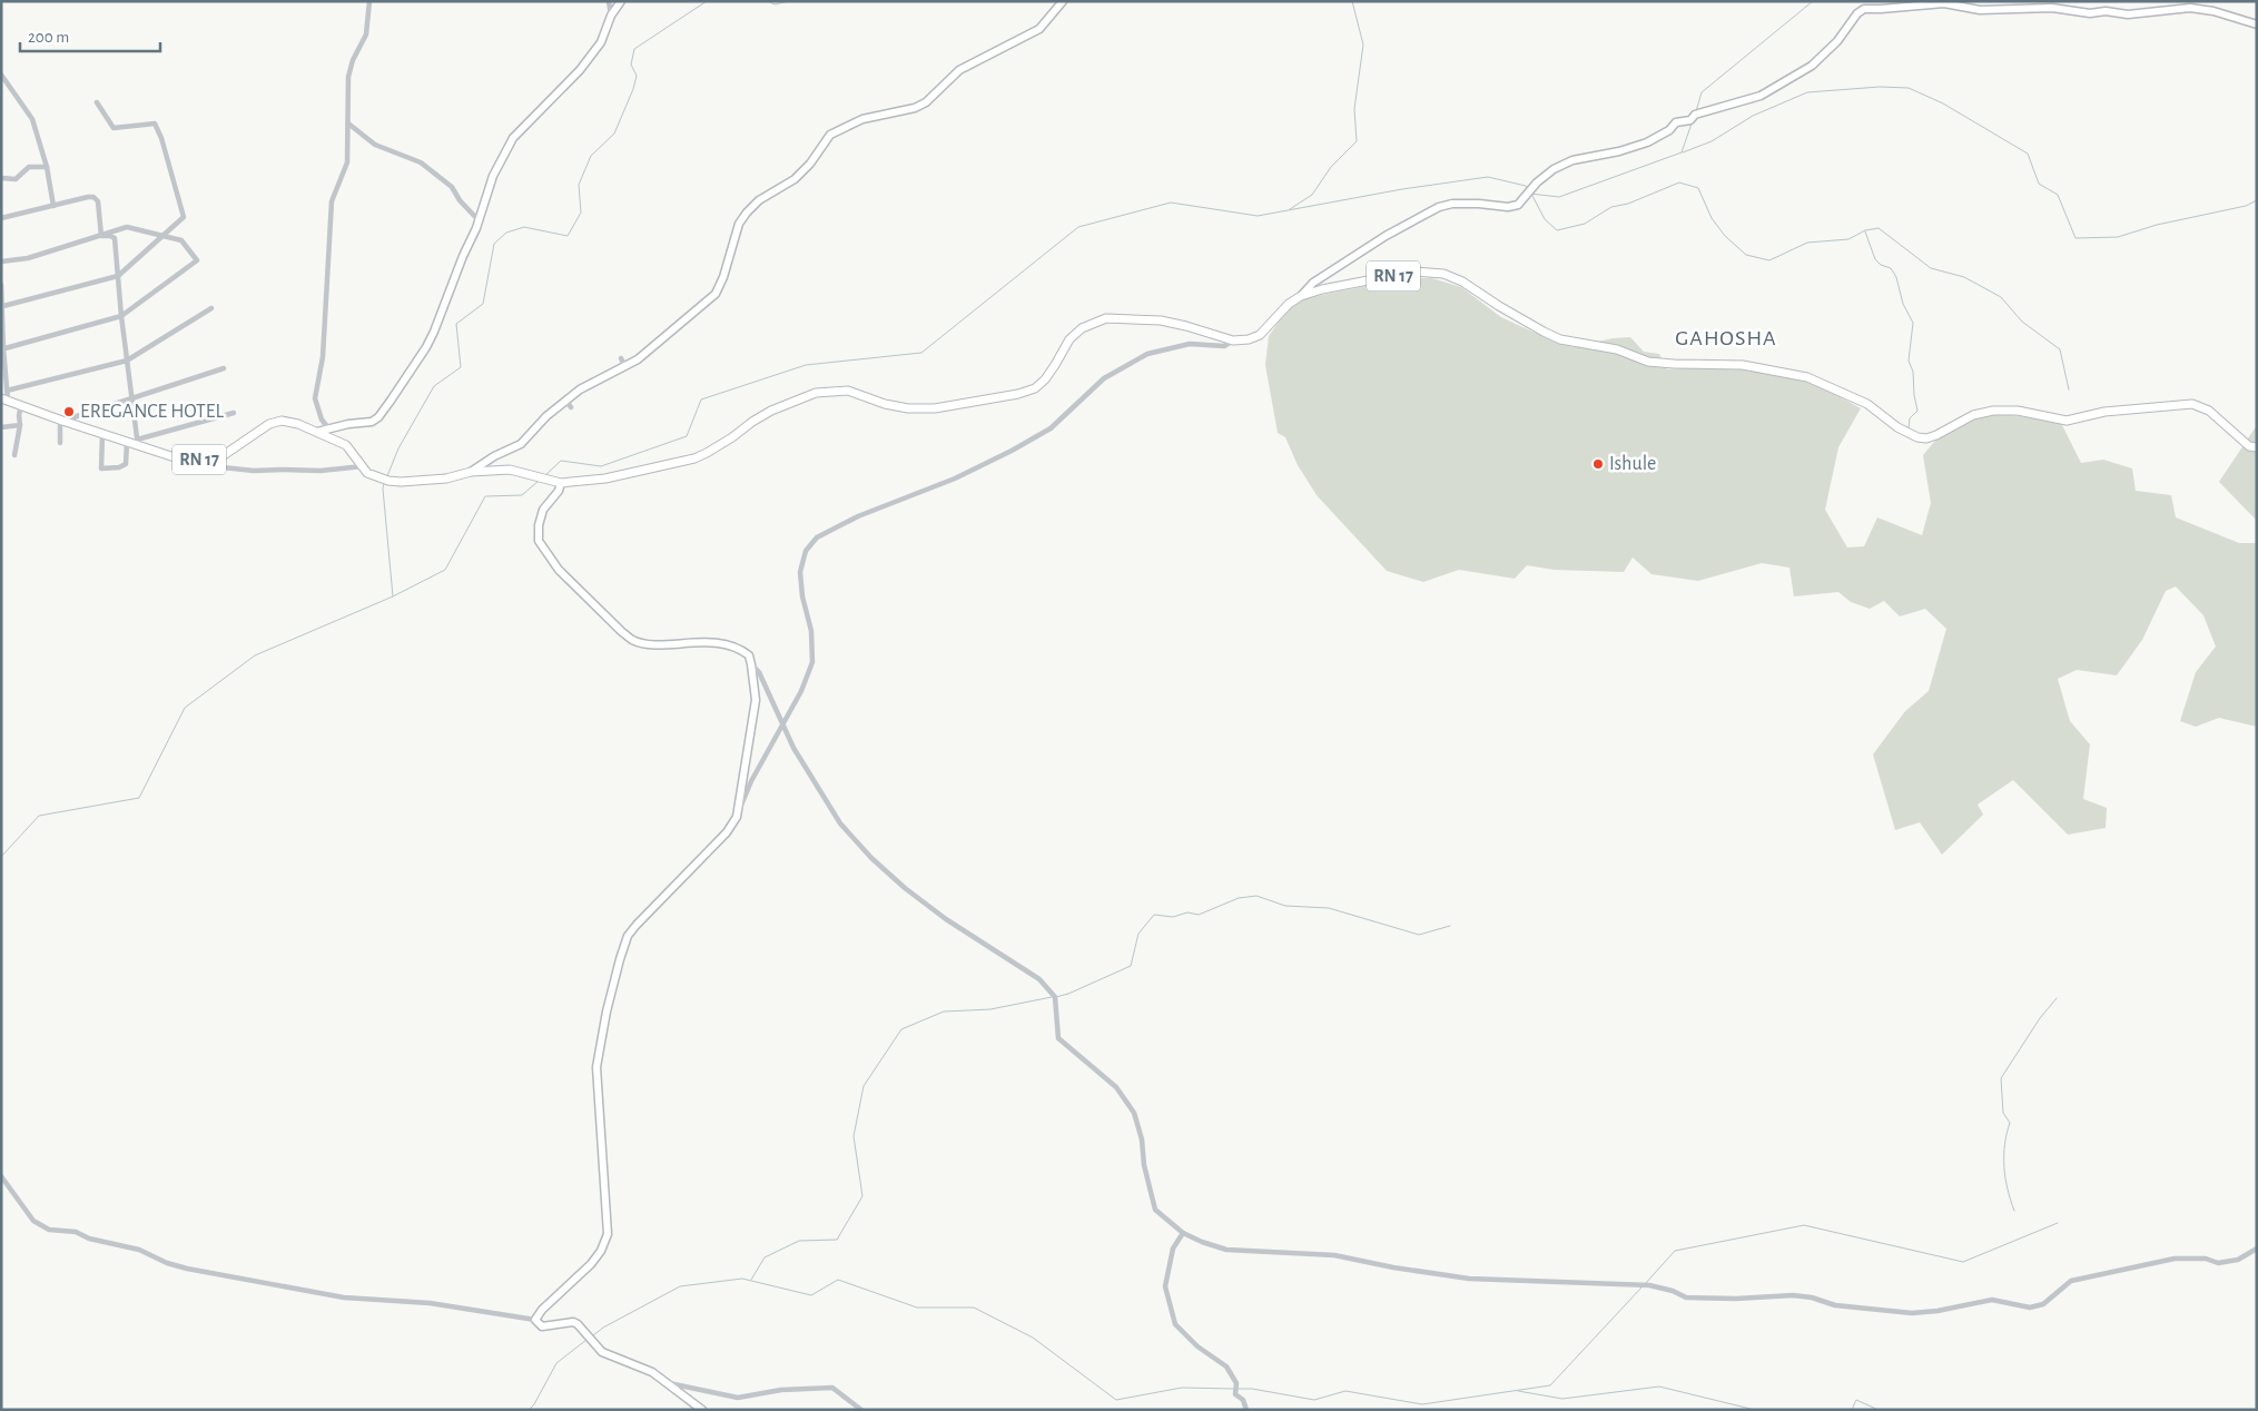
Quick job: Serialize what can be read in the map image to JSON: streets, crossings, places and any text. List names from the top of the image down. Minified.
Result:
{"streets":{"main road":["RN 17"]},"districts":["GAHOSHA"],"places":["EREGANCE HOTEL","Ishule"],"scale_bar":"200 m"}
